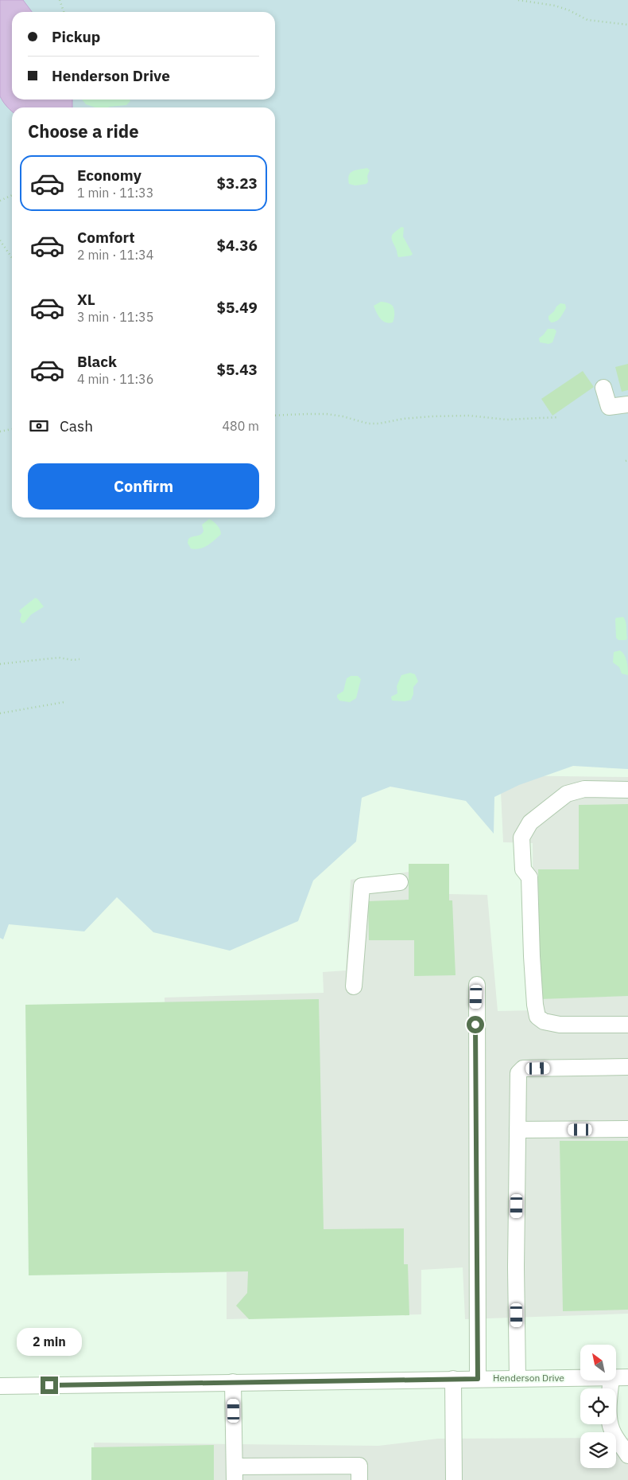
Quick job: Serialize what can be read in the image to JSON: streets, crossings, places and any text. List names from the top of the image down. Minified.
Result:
{"streets":{"street":["Henderson Drive"]},"north":"top left","page":{"banner":["Pickup","Henderson Drive"],"heading":"Choose a ride","list":[{"name":"Economy","note":"1 min · 11:33","value":"$3.23"},{"name":"Comfort","note":"2 min · 11:34","value":"$4.36"},{"name":"XL","note":"3 min · 11:35","value":"$5.49"},{"name":"Black","note":"4 min · 11:36","value":"$5.43"}],"pay":["Cash","480 m"],"buttons":"Confirm","bubble":"2 min"}}
